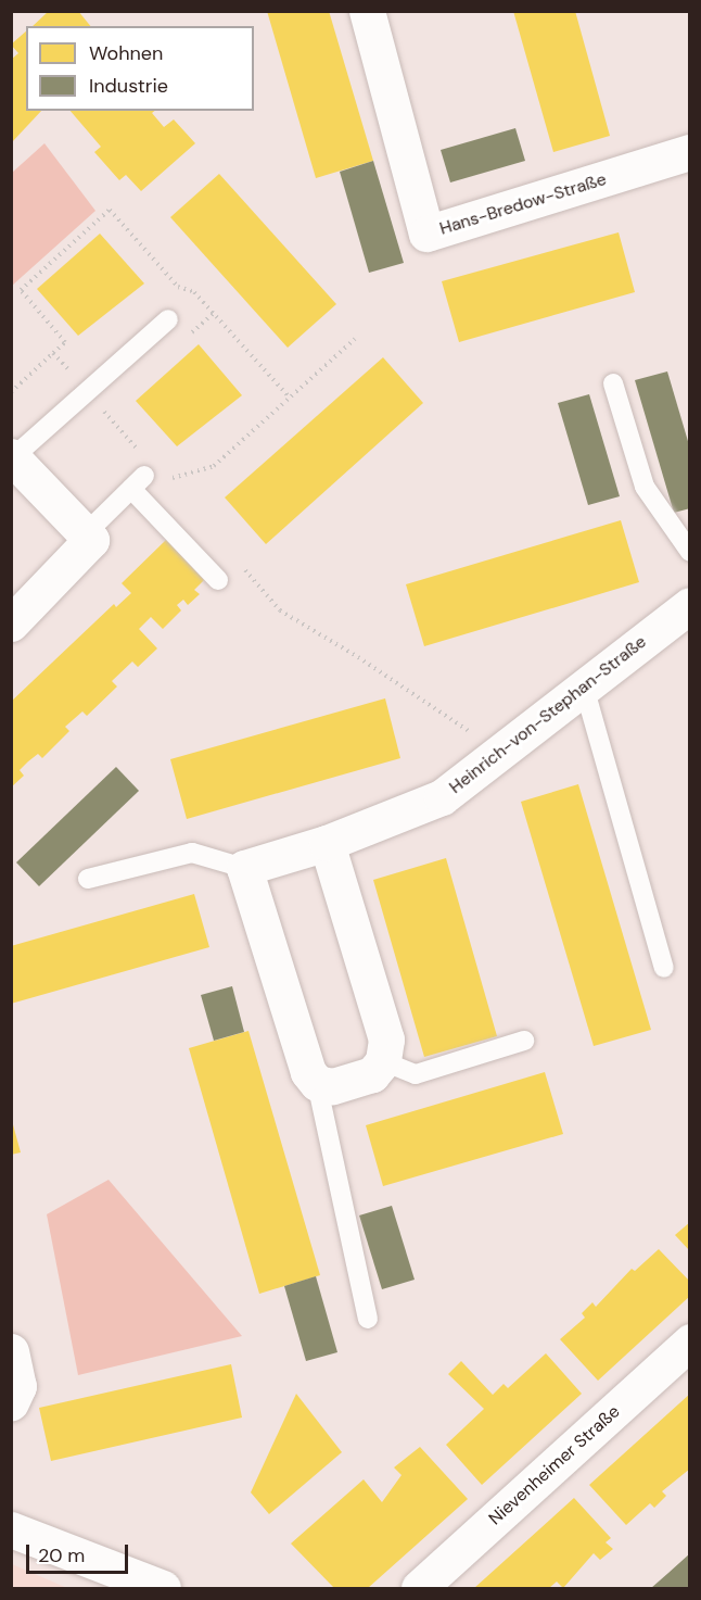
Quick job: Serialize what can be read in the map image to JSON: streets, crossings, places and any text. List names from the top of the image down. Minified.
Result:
{"streets":{"street":["Hans-Bredow-Straße","Heinrich-von-Stephan-Straße","Nievenheimer Straße"]},"legend":["Wohnen","Industrie"],"scale_bar":"20 m"}
